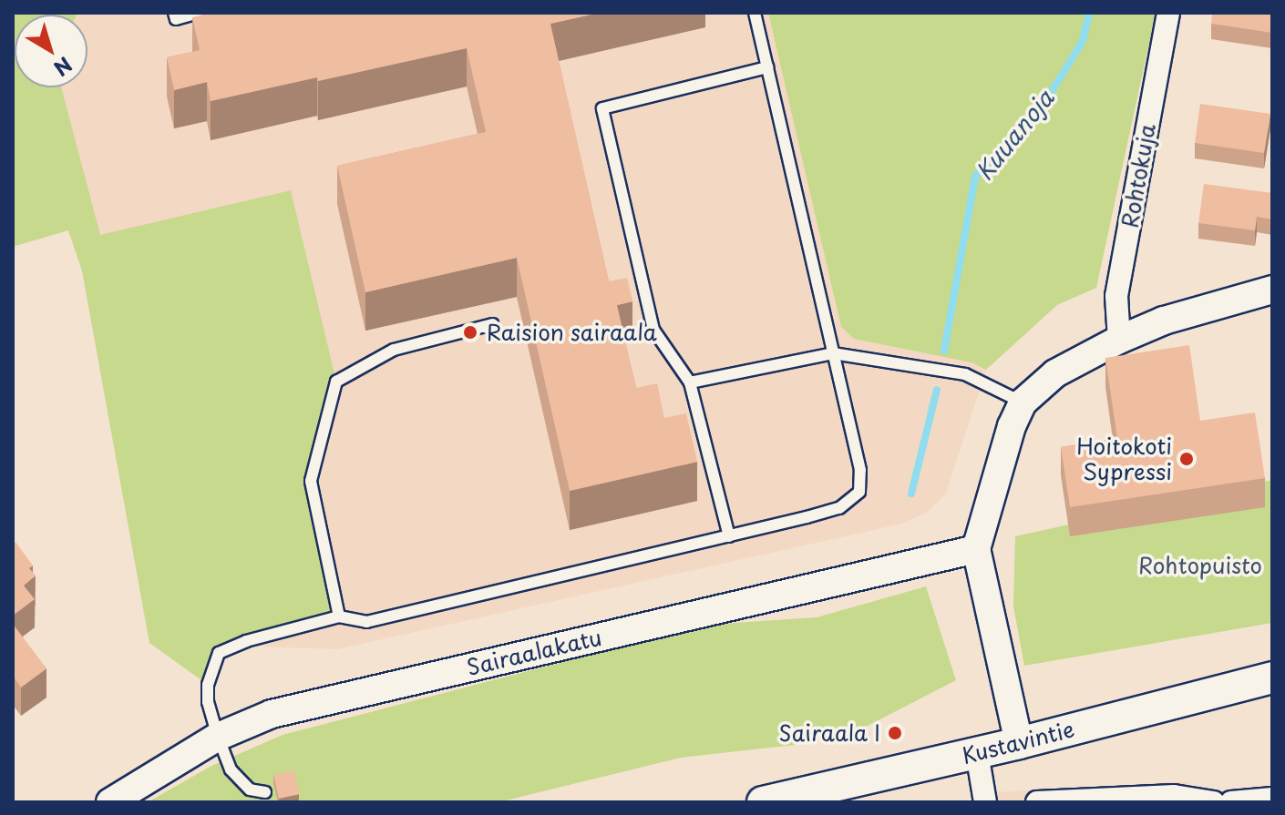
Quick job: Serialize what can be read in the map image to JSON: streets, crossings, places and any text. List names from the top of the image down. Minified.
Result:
{"streets":{"main road":["Kustavintie"],"street":["Rohtokuja","Sairaalakatu"]},"water":["Kuuanoja"],"parks":["Rohtopuisto"],"places":["Raision sairaala","Hoitokoti Sypressi","Sairaala I"],"north":"bottom right"}
